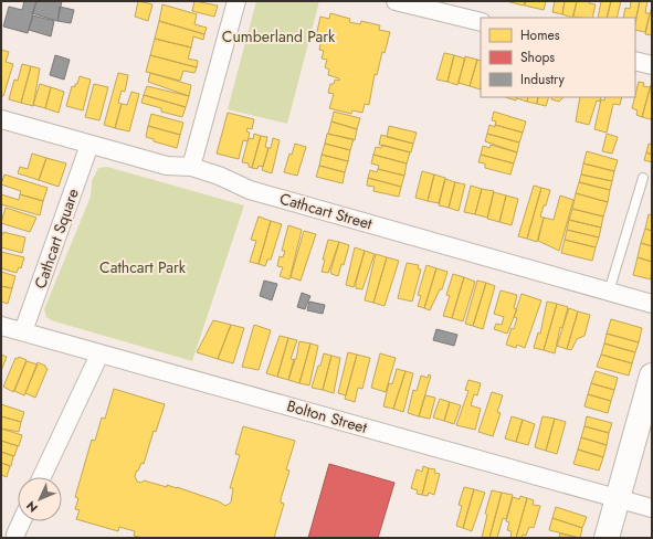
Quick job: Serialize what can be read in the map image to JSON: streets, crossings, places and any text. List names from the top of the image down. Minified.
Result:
{"streets":{"street":["Cathcart Street","Cathcart Square","Bolton Street"]},"crossings":[["Cathcart Street","Cathcart Square"],["Cathcart Square","Bolton Street"]],"parks":["Cumberland Park","Cathcart Park"],"legend":["Homes","Shops","Industry"],"north":"bottom left"}
